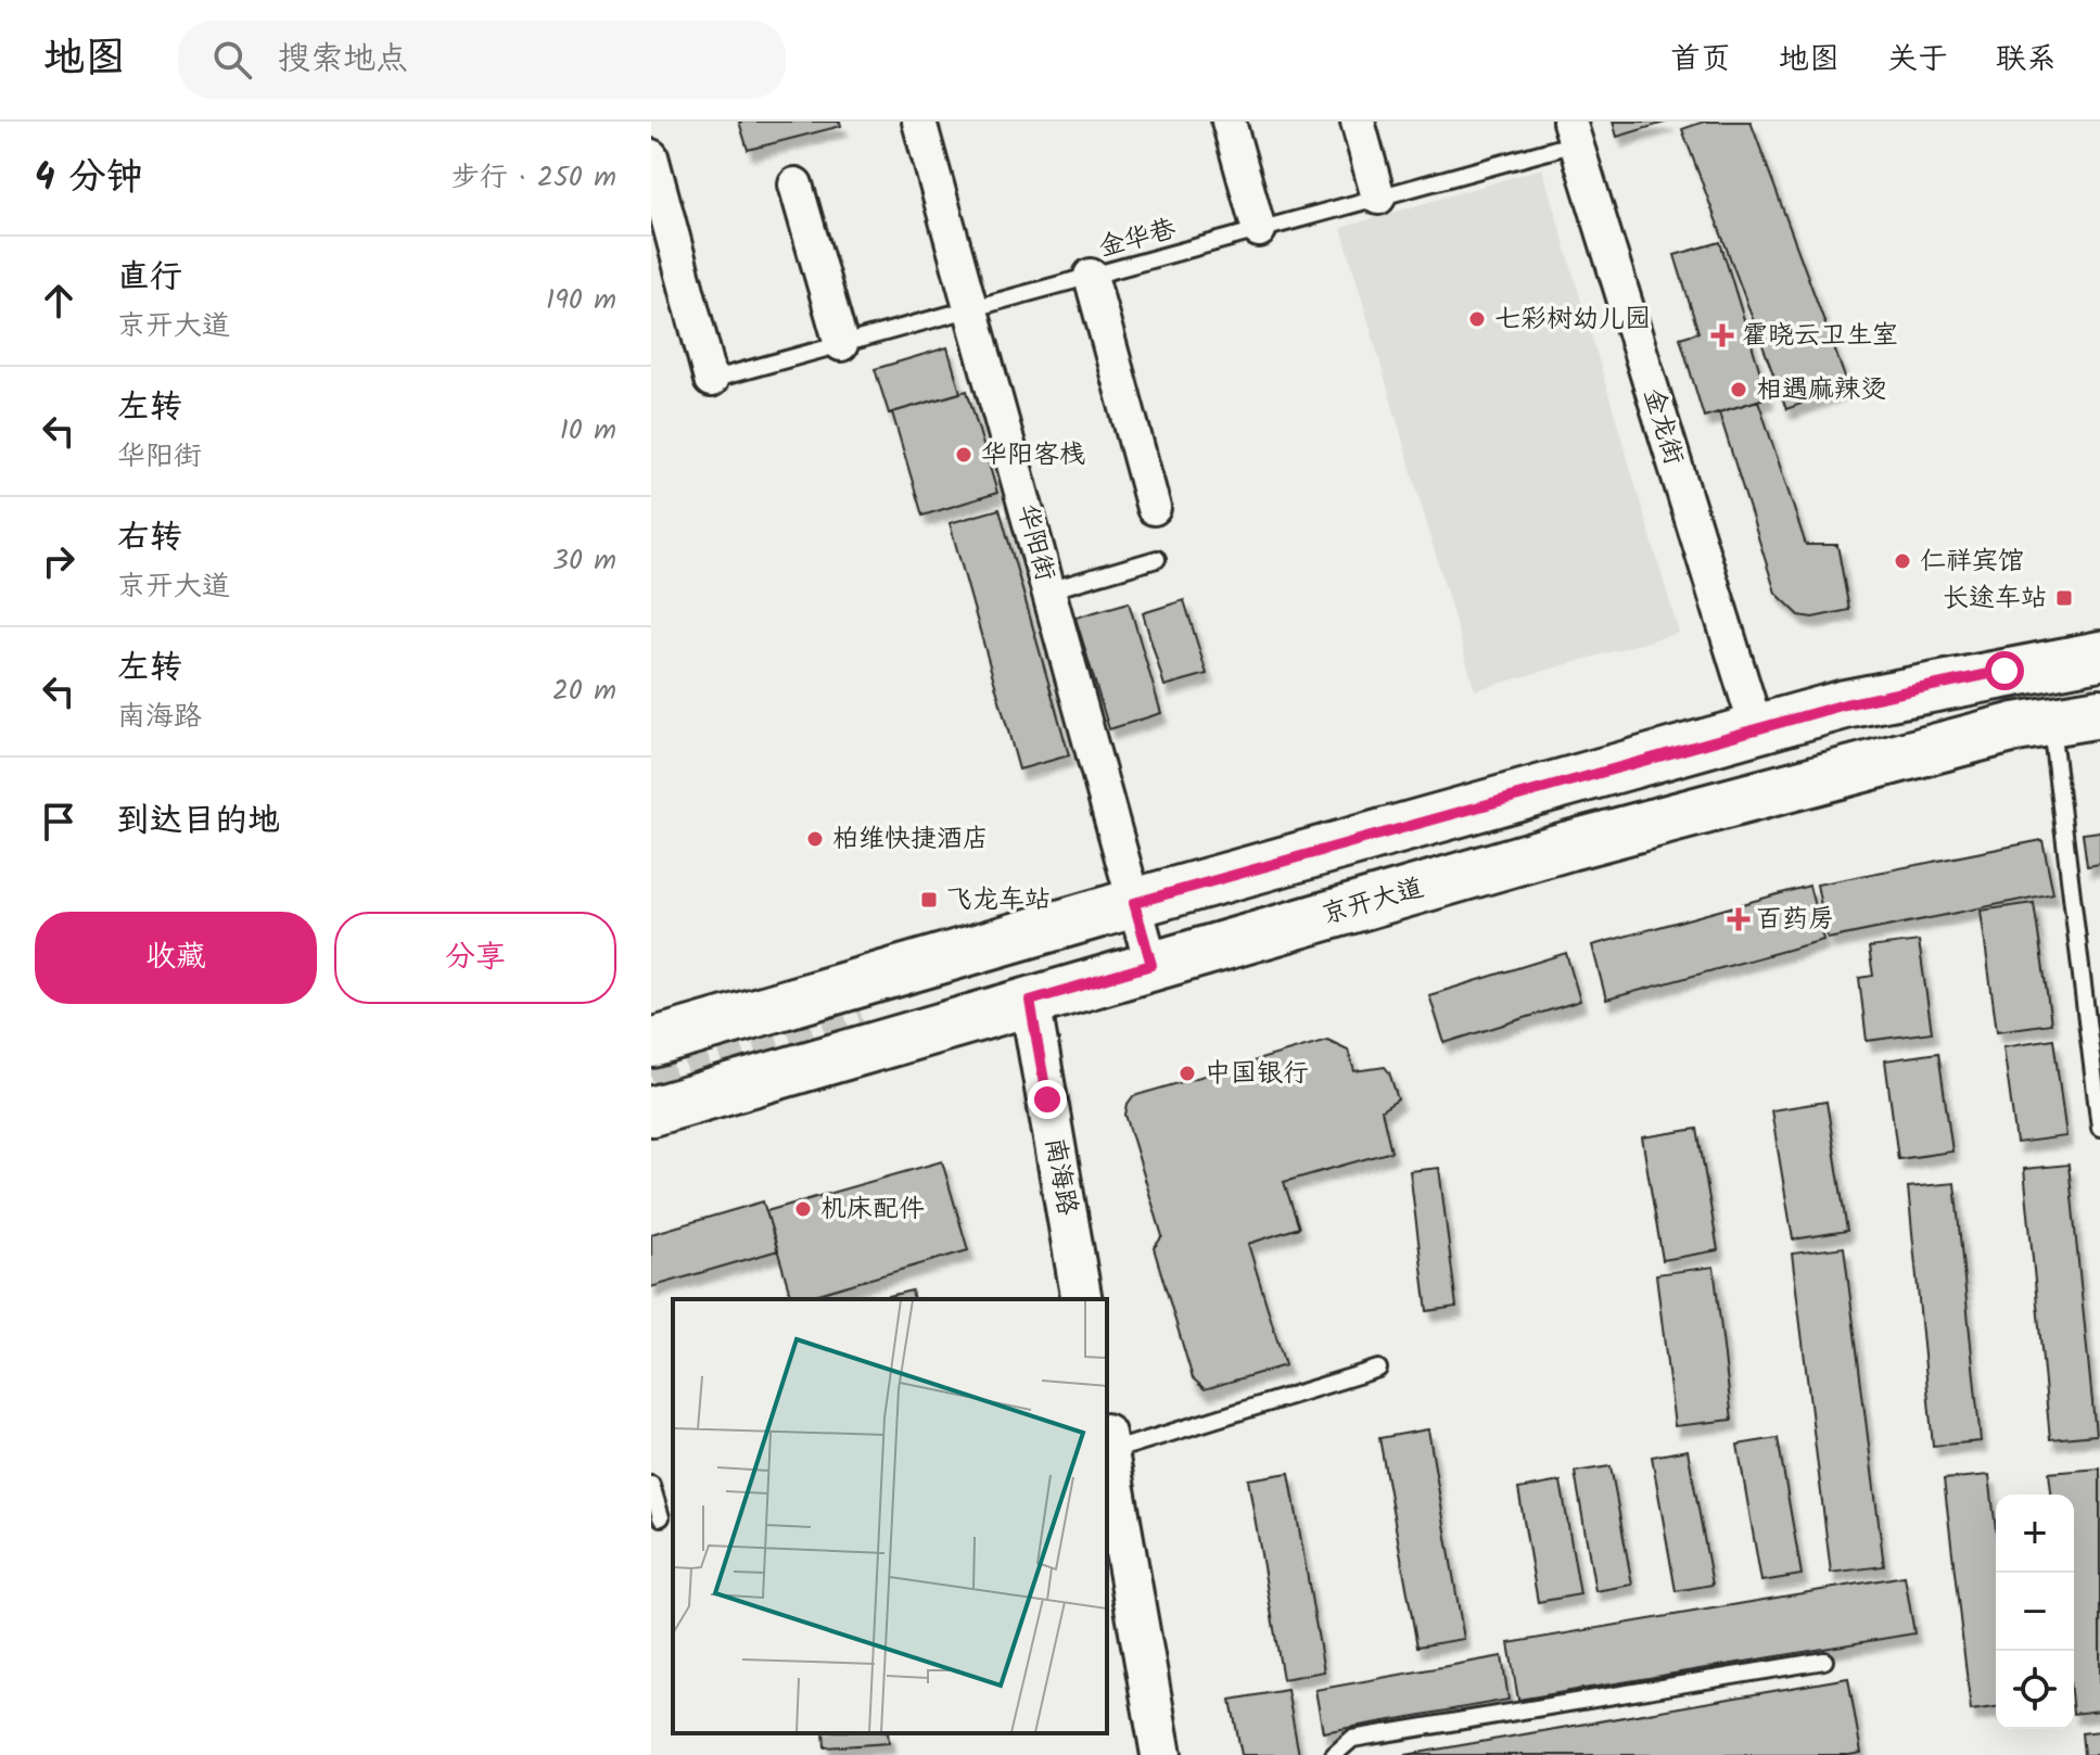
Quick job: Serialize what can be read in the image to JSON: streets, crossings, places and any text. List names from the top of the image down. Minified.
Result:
{"streets":{"main road":["京开大道"],"street":["金龙街","华阳街","南海路"],"lane":["金华巷"]},"crossings":[["金华巷","金龙街"],["金华巷","华阳街"],["华阳街","京开大道"],["京开大道","南海路"]],"places":{"other":["七彩树幼儿园","相遇麻辣烫","华阳客栈","仁祥宾馆","柏维快捷酒店","中国银行","机床配件"],"health":["霍晓云卫生室","百药房"],"transit":["长途车站","飞龙车站"]},"page":{"header":"地图","search":"搜索地点","nav":["首页","地图","关于","联系"],"heading":["4 分钟","步行 · 250 m"],"list":[["直行","京开大道","190 m"],["左转","华阳街","10 m"],["右转","京开大道","30 m"],["左转","南海路","20 m"],"到达目的地"],"buttons":["收藏","分享"],"map_buttons":["+","−"]}}
